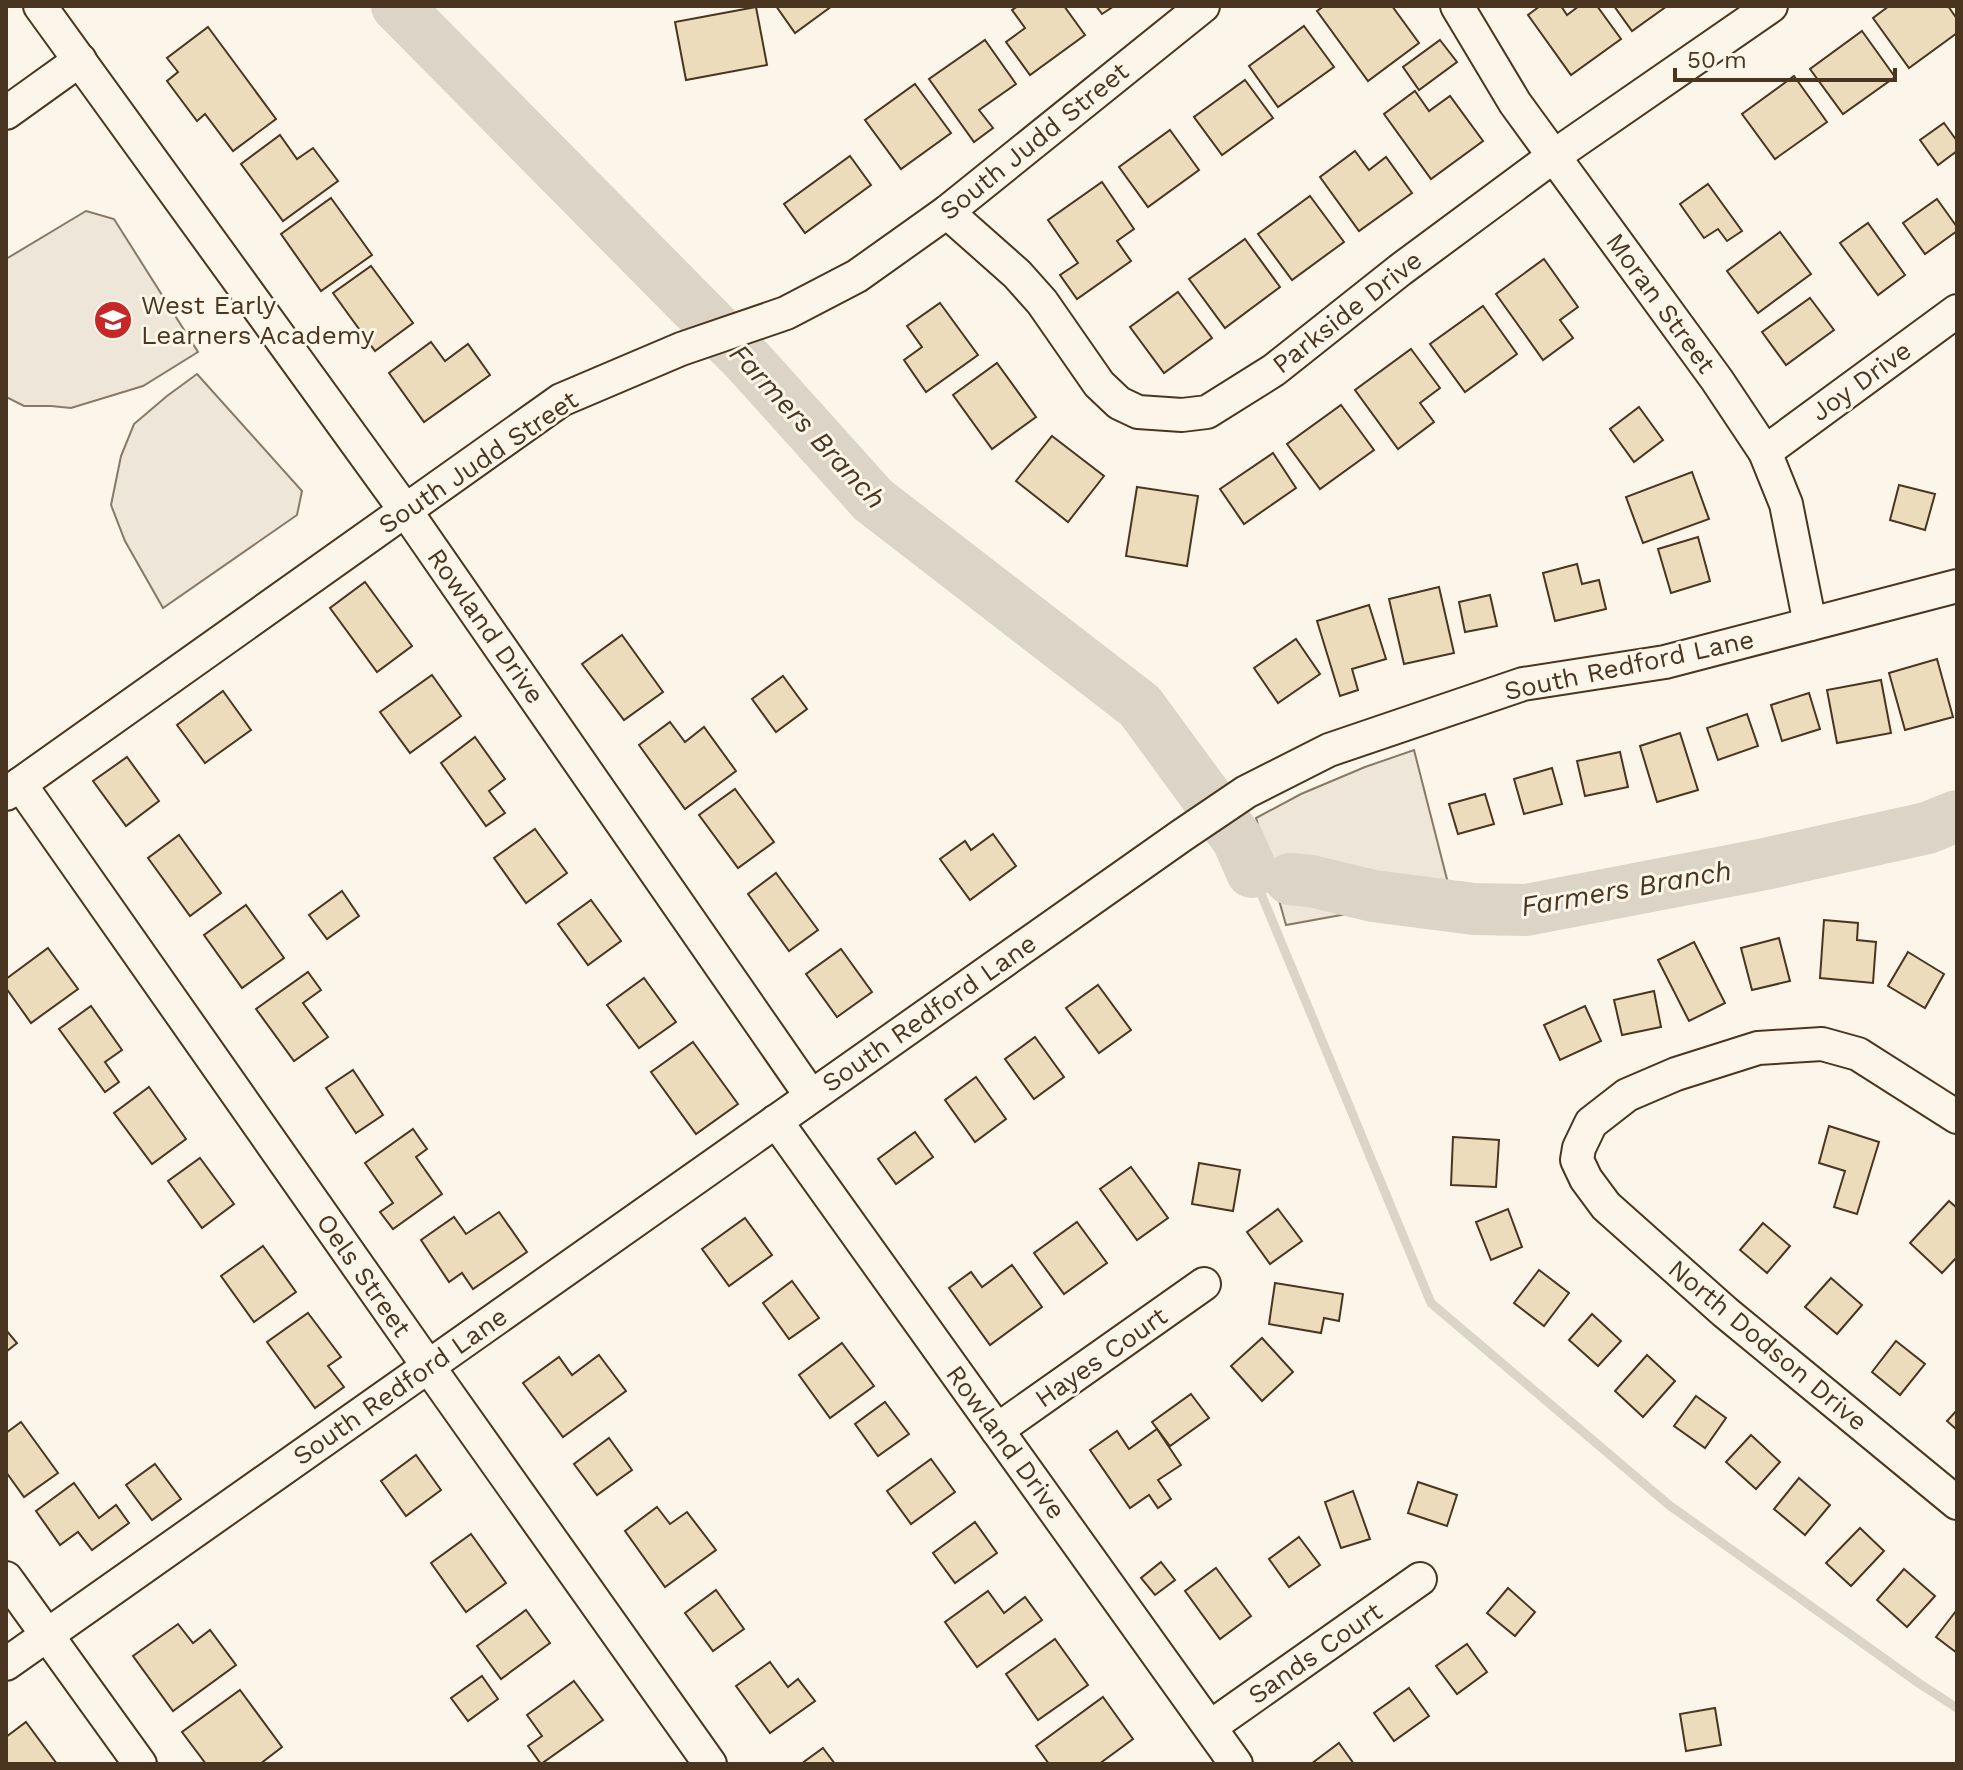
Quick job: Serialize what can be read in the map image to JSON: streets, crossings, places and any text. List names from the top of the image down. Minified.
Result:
{"streets":{"street":["South Judd Street","Moran Street","Parkside Drive","Joy Drive","Rowland Drive","South Redford Lane","Oels Street","North Dodson Drive","Hayes Court","Sands Court"]},"crossings":[["South Judd Street","Parkside Drive"],["South Judd Street","Rowland Drive"],["South Judd Street","Oels Street"],["Moran Street","Parkside Drive"],["Moran Street","Joy Drive"],["Moran Street","South Redford Lane"],["Rowland Drive","South Redford Lane"],["Rowland Drive","Hayes Court"],["Rowland Drive","Sands Court"],["South Redford Lane","Oels Street"]],"water":["Farmers Branch"],"places":{"school or university":["West Early Learners Academy"]},"scale_bar":"50 m"}
